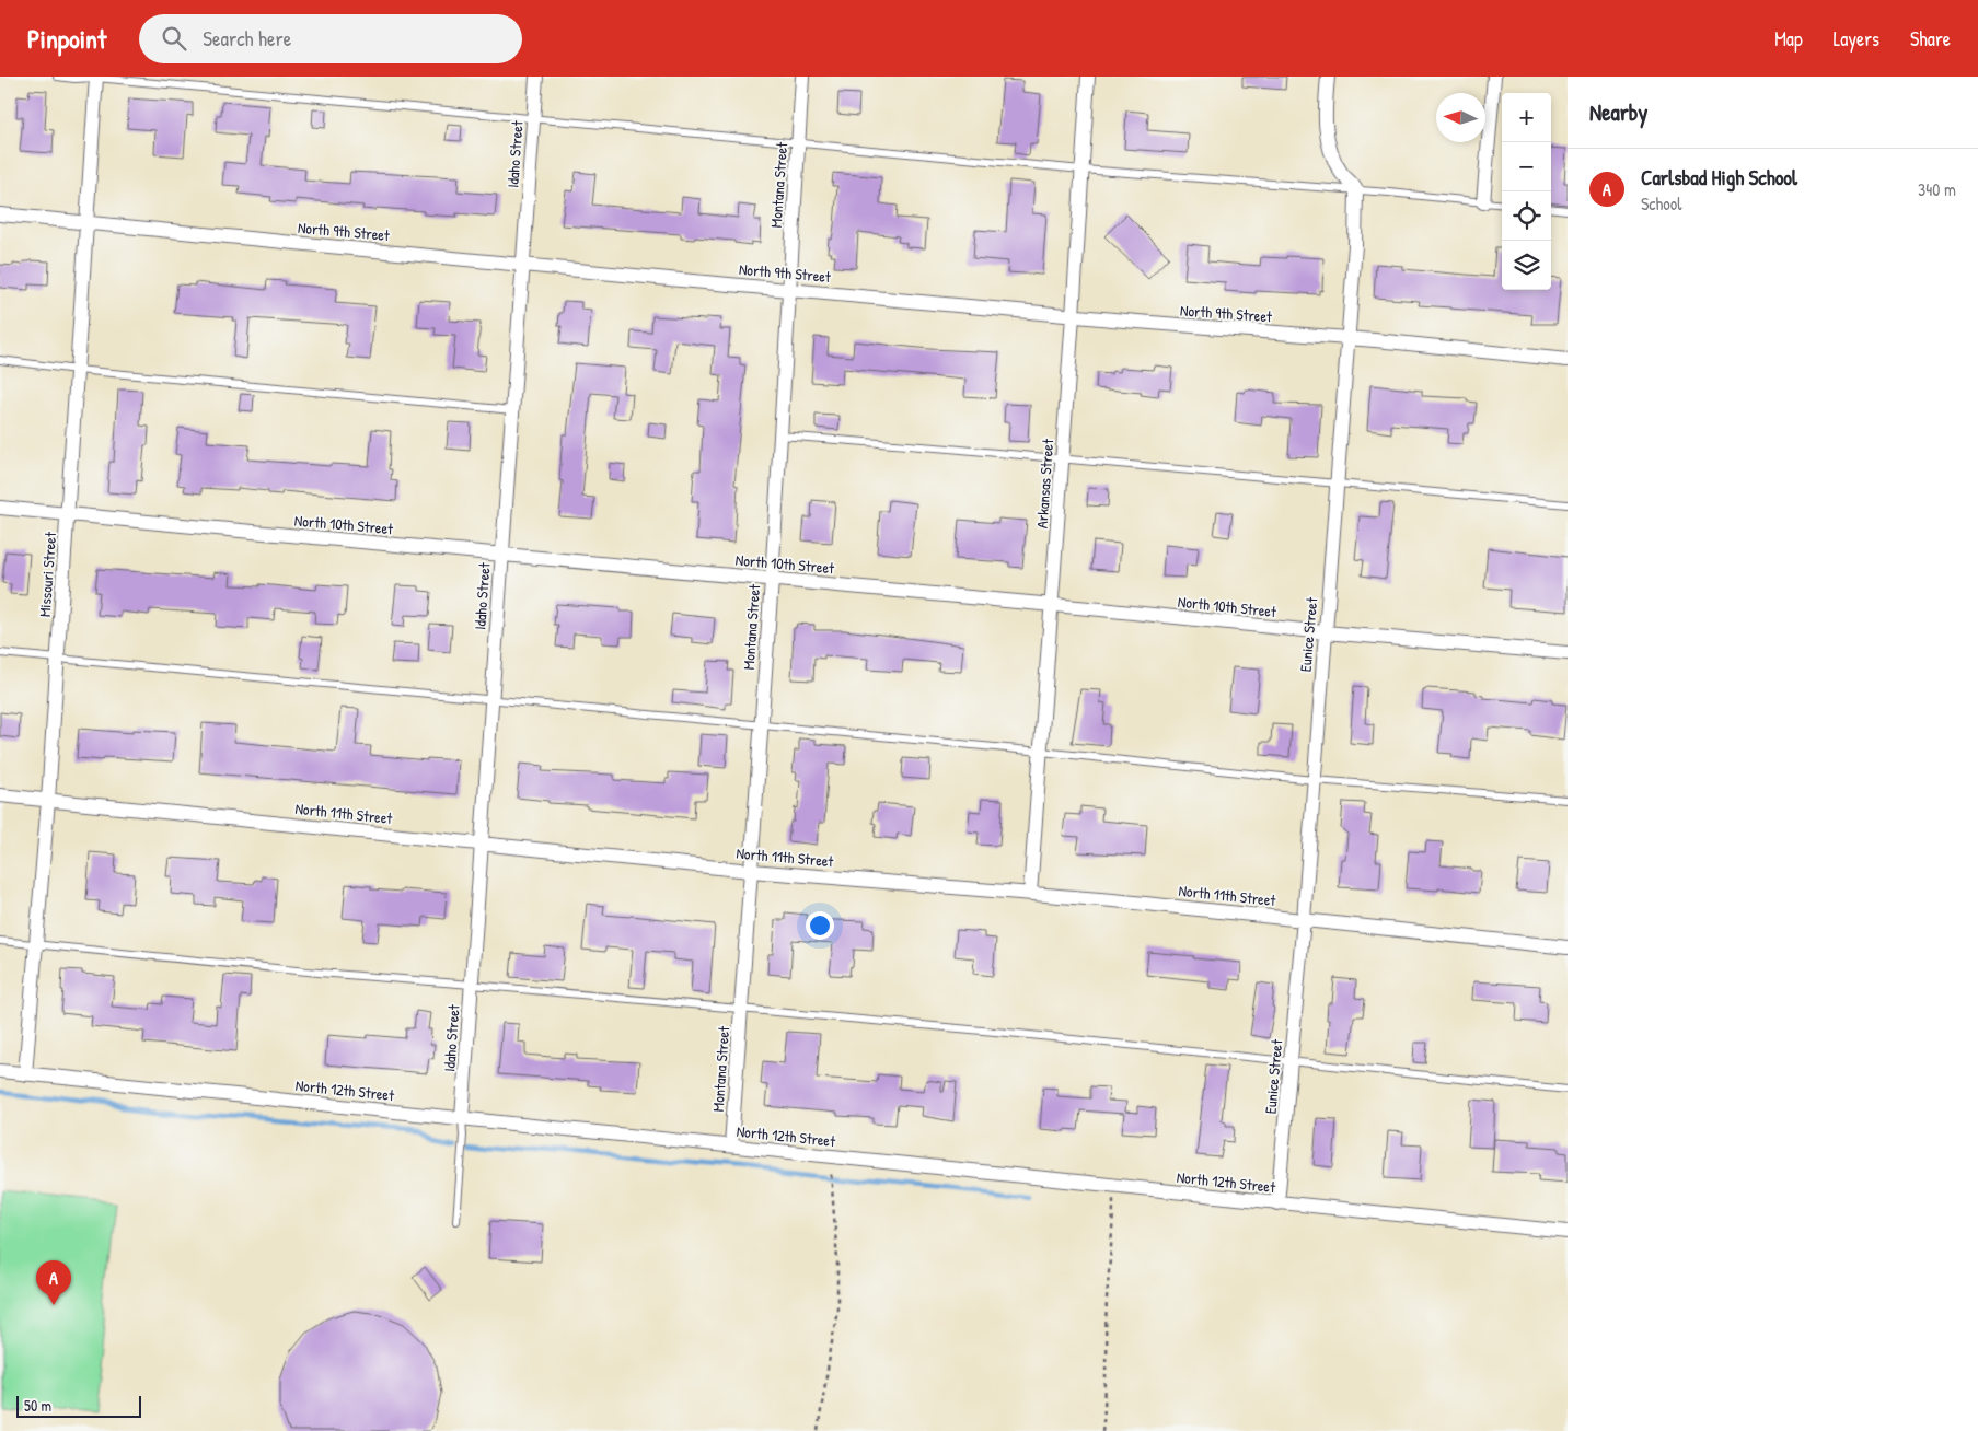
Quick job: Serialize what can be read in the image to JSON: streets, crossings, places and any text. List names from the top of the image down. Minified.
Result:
{"streets":{"street":["Idaho Street","Montana Street","North 9th Street","Arkansas Street","North 10th Street","Missouri Street","Eunice Street","North 11th Street","North 12th Street"]},"crossings":[["Idaho Street","North 9th Street"],["Idaho Street","North 10th Street"],["Idaho Street","North 11th Street"],["Idaho Street","North 12th Street"],["Montana Street","North 9th Street"],["Montana Street","North 10th Street"],["Montana Street","North 11th Street"],["Montana Street","North 12th Street"],["North 9th Street","Arkansas Street"],["North 9th Street","Missouri Street"],["North 9th Street","Eunice Street"],["Arkansas Street","North 10th Street"],["Arkansas Street","North 11th Street"],["North 10th Street","Missouri Street"],["North 10th Street","Eunice Street"],["Missouri Street","North 11th Street"],["Missouri Street","North 12th Street"],["Eunice Street","North 11th Street"],["Eunice Street","North 12th Street"]],"scale_bar":"50 m","north":"left","page":{"header":"Pinpoint","search":"Search here","nav":["Map","Layers","Share"],"heading":"Nearby","map_buttons":["+","−"],"list":[{"mark":"A","name":"Carlsbad High School","note":"School","value":"340 m"}],"pins":"A","scale":"50 m"}}
